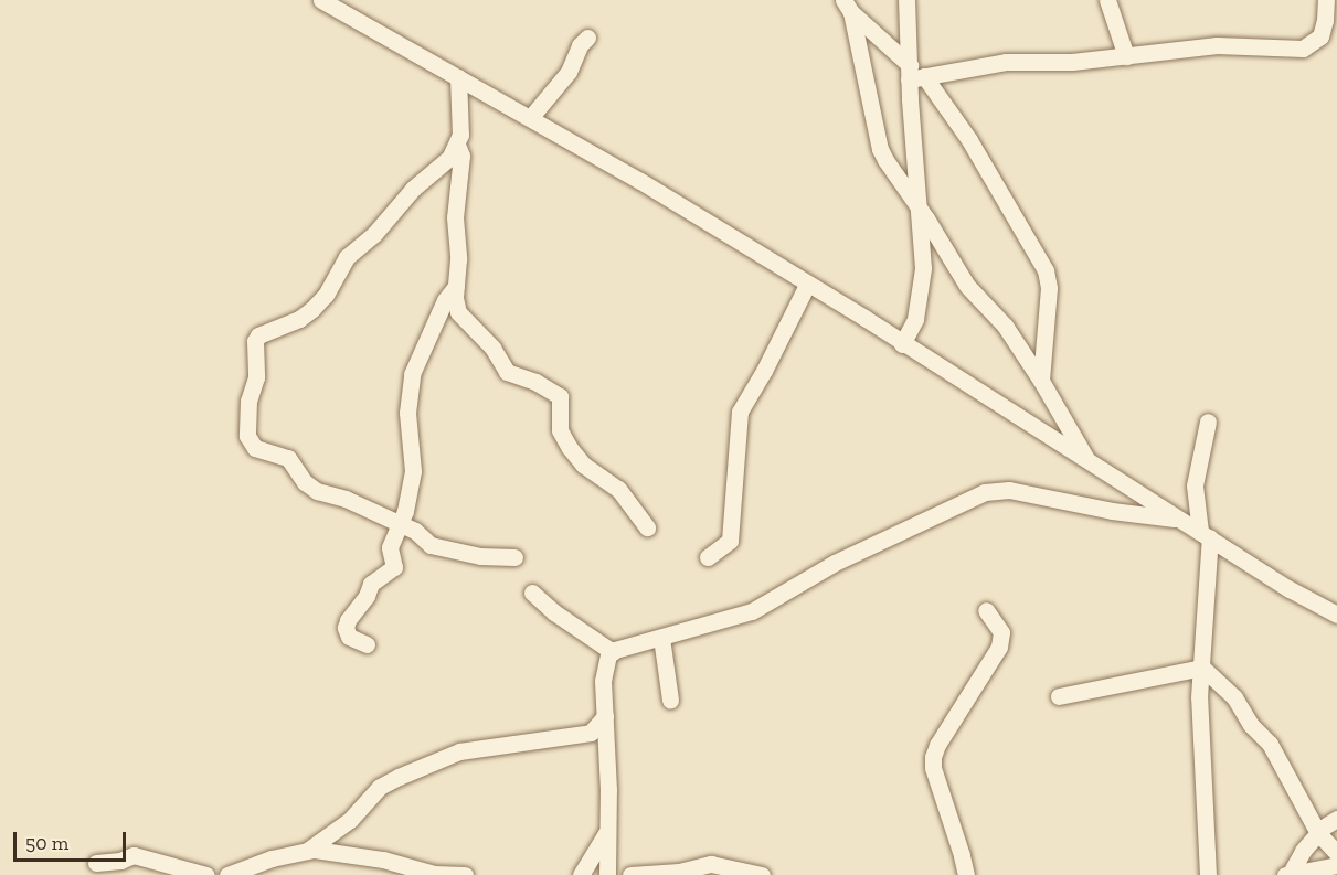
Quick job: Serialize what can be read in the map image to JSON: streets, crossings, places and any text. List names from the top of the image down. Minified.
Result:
{"scale_bar":"50 m"}
